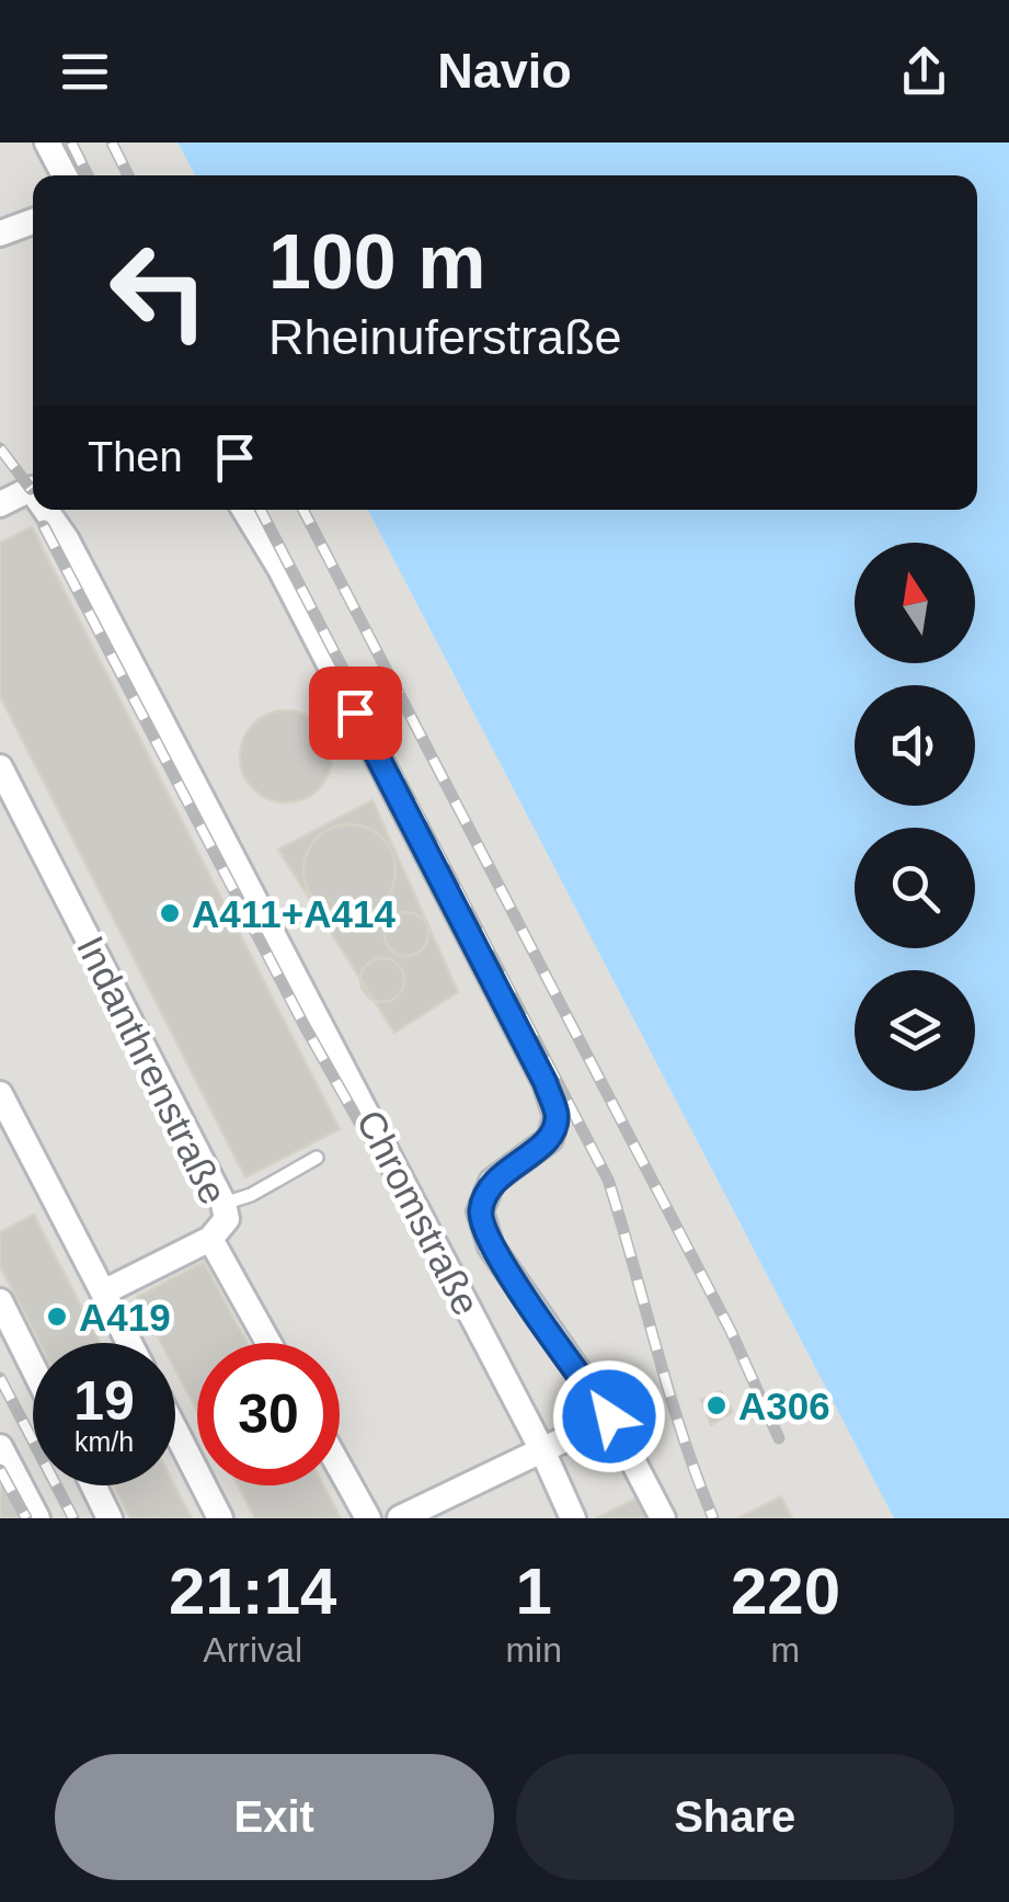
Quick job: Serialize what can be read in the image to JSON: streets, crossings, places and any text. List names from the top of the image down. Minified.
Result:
{"streets":{"street":["Indanthrenstraße","Chromstraße"]},"places":["A411+A414","A419","A306"],"north":"top","page":{"header":"Navio","turn":["100 m","Rheinuferstraße"],"then":"Then","speed":"19 km/h","limit":"30","eta":["21:14","Arrival","1","min","220","m"],"buttons":["Exit","Share"]}}
